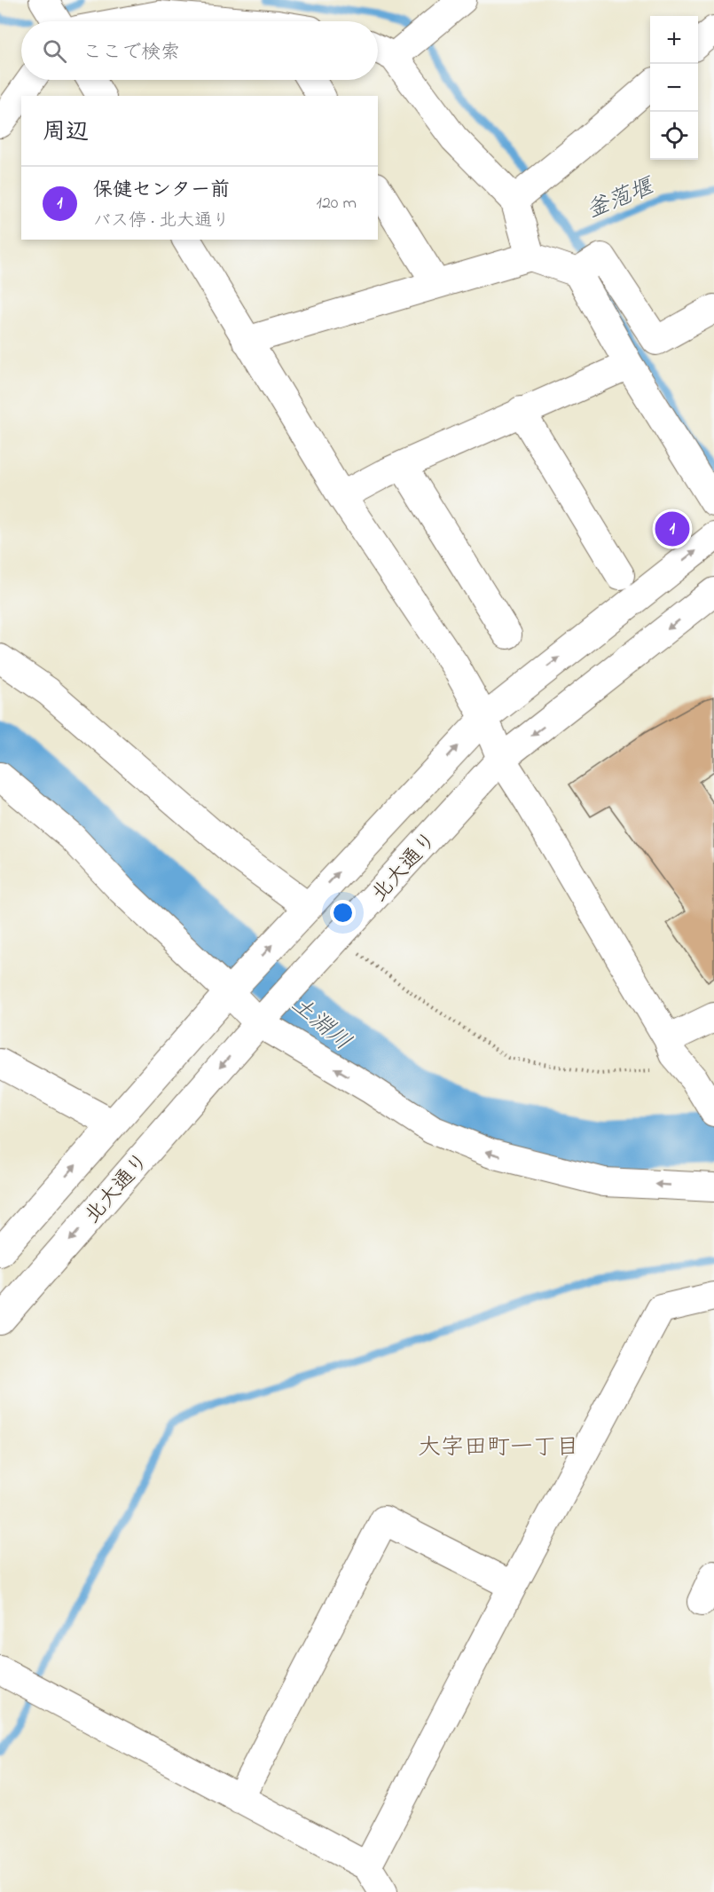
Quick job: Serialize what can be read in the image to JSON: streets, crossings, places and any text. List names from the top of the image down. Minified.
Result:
{"streets":{"street":["北大通り"]},"districts":["大字田町一丁目"],"water":["釜萢堰","土淵川"],"page":{"map_buttons":["+","−"],"search":"ここで検索","heading":"周辺","list":[{"mark":"1","name":"保健センター前","note":"バス停 · 北大通り","value":"120 m"}],"pins":"1"}}
